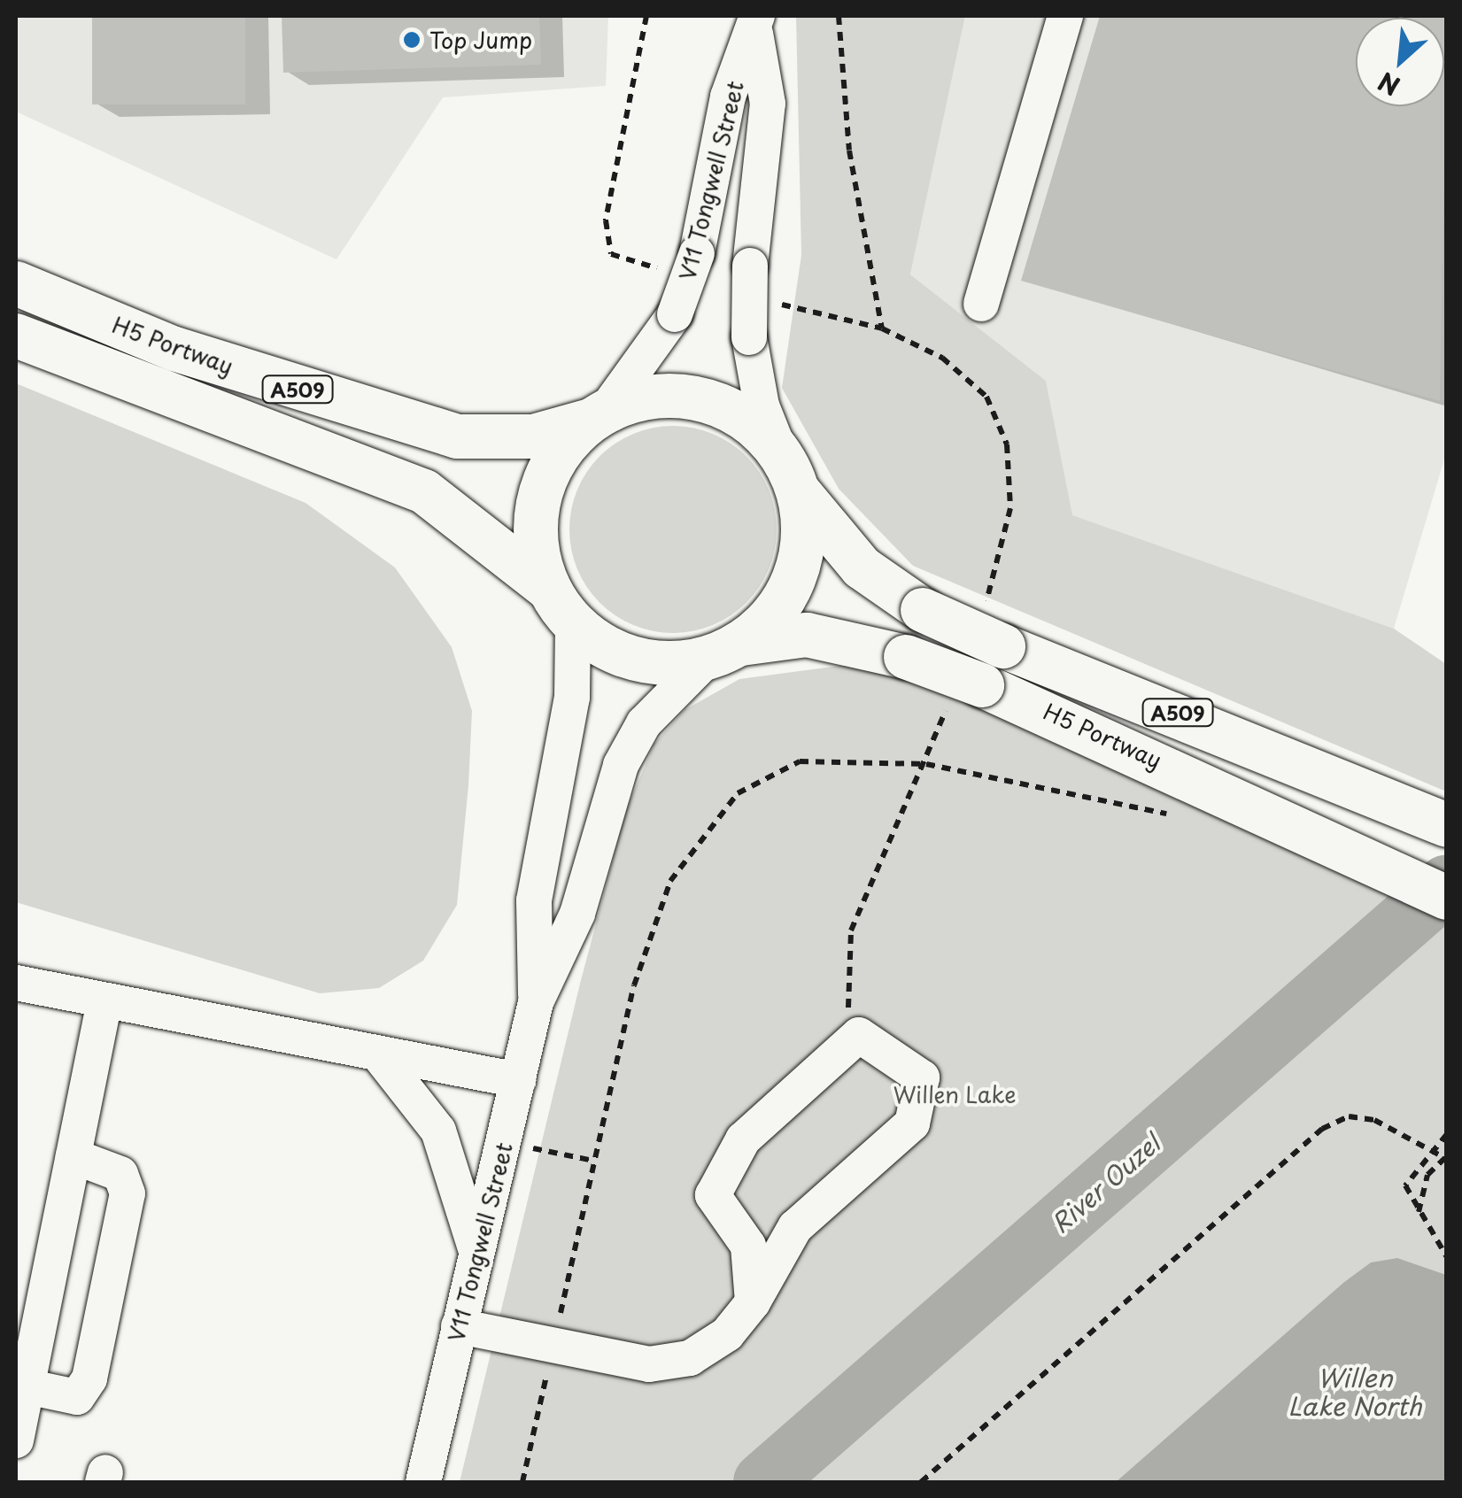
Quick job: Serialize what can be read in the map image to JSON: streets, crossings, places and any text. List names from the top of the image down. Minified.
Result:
{"streets":{"main road":["H5 Portway","A509"],"street":["V11 Tongwell Street"]},"crossings":[["V11 Tongwell Street","H5 Portway"],["V11 Tongwell Street","A509"],["H5 Portway","A509"]],"water":["River Ouzel","Willen Lake North"],"parks":["Willen Lake"],"places":["Top Jump"],"north":"bottom left"}
